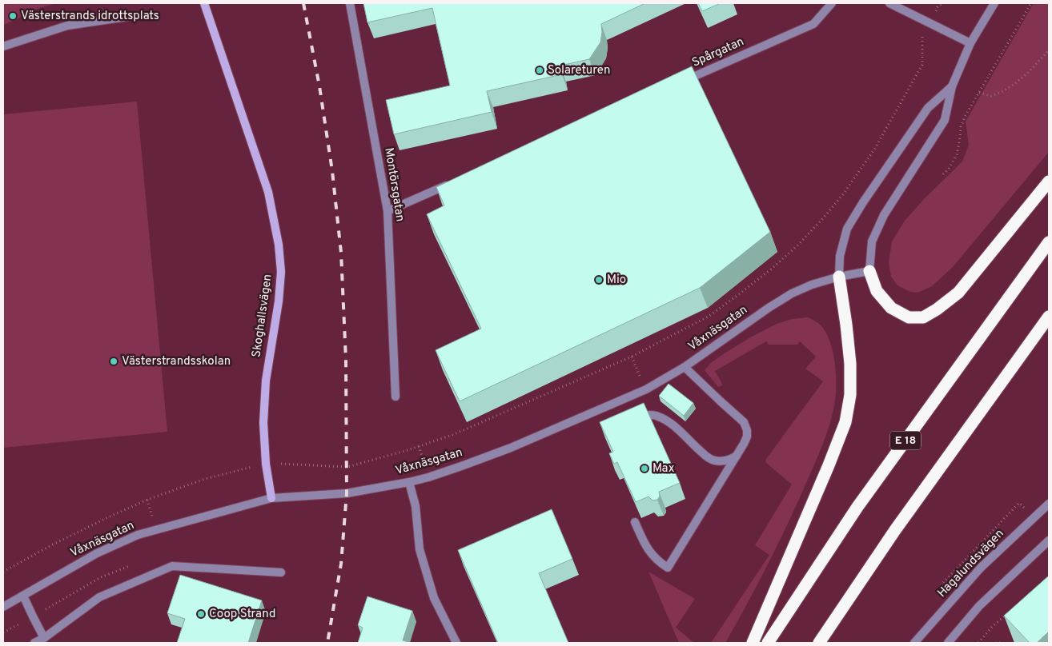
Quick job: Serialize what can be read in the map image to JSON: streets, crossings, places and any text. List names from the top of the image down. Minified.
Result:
{"streets":{"highway":["E 18"],"main road":["Skoghallsvägen"],"street":["Spårgatan","Montörsgatan","Våxnäsgatan","Hagalundsvägen"]},"crossings":[["Skoghallsvägen","Våxnäsgatan"]],"places":["Västerstrands idrottsplats","Solareturen","Mio","Västerstrandsskolan","Max","Coop Strand"]}
